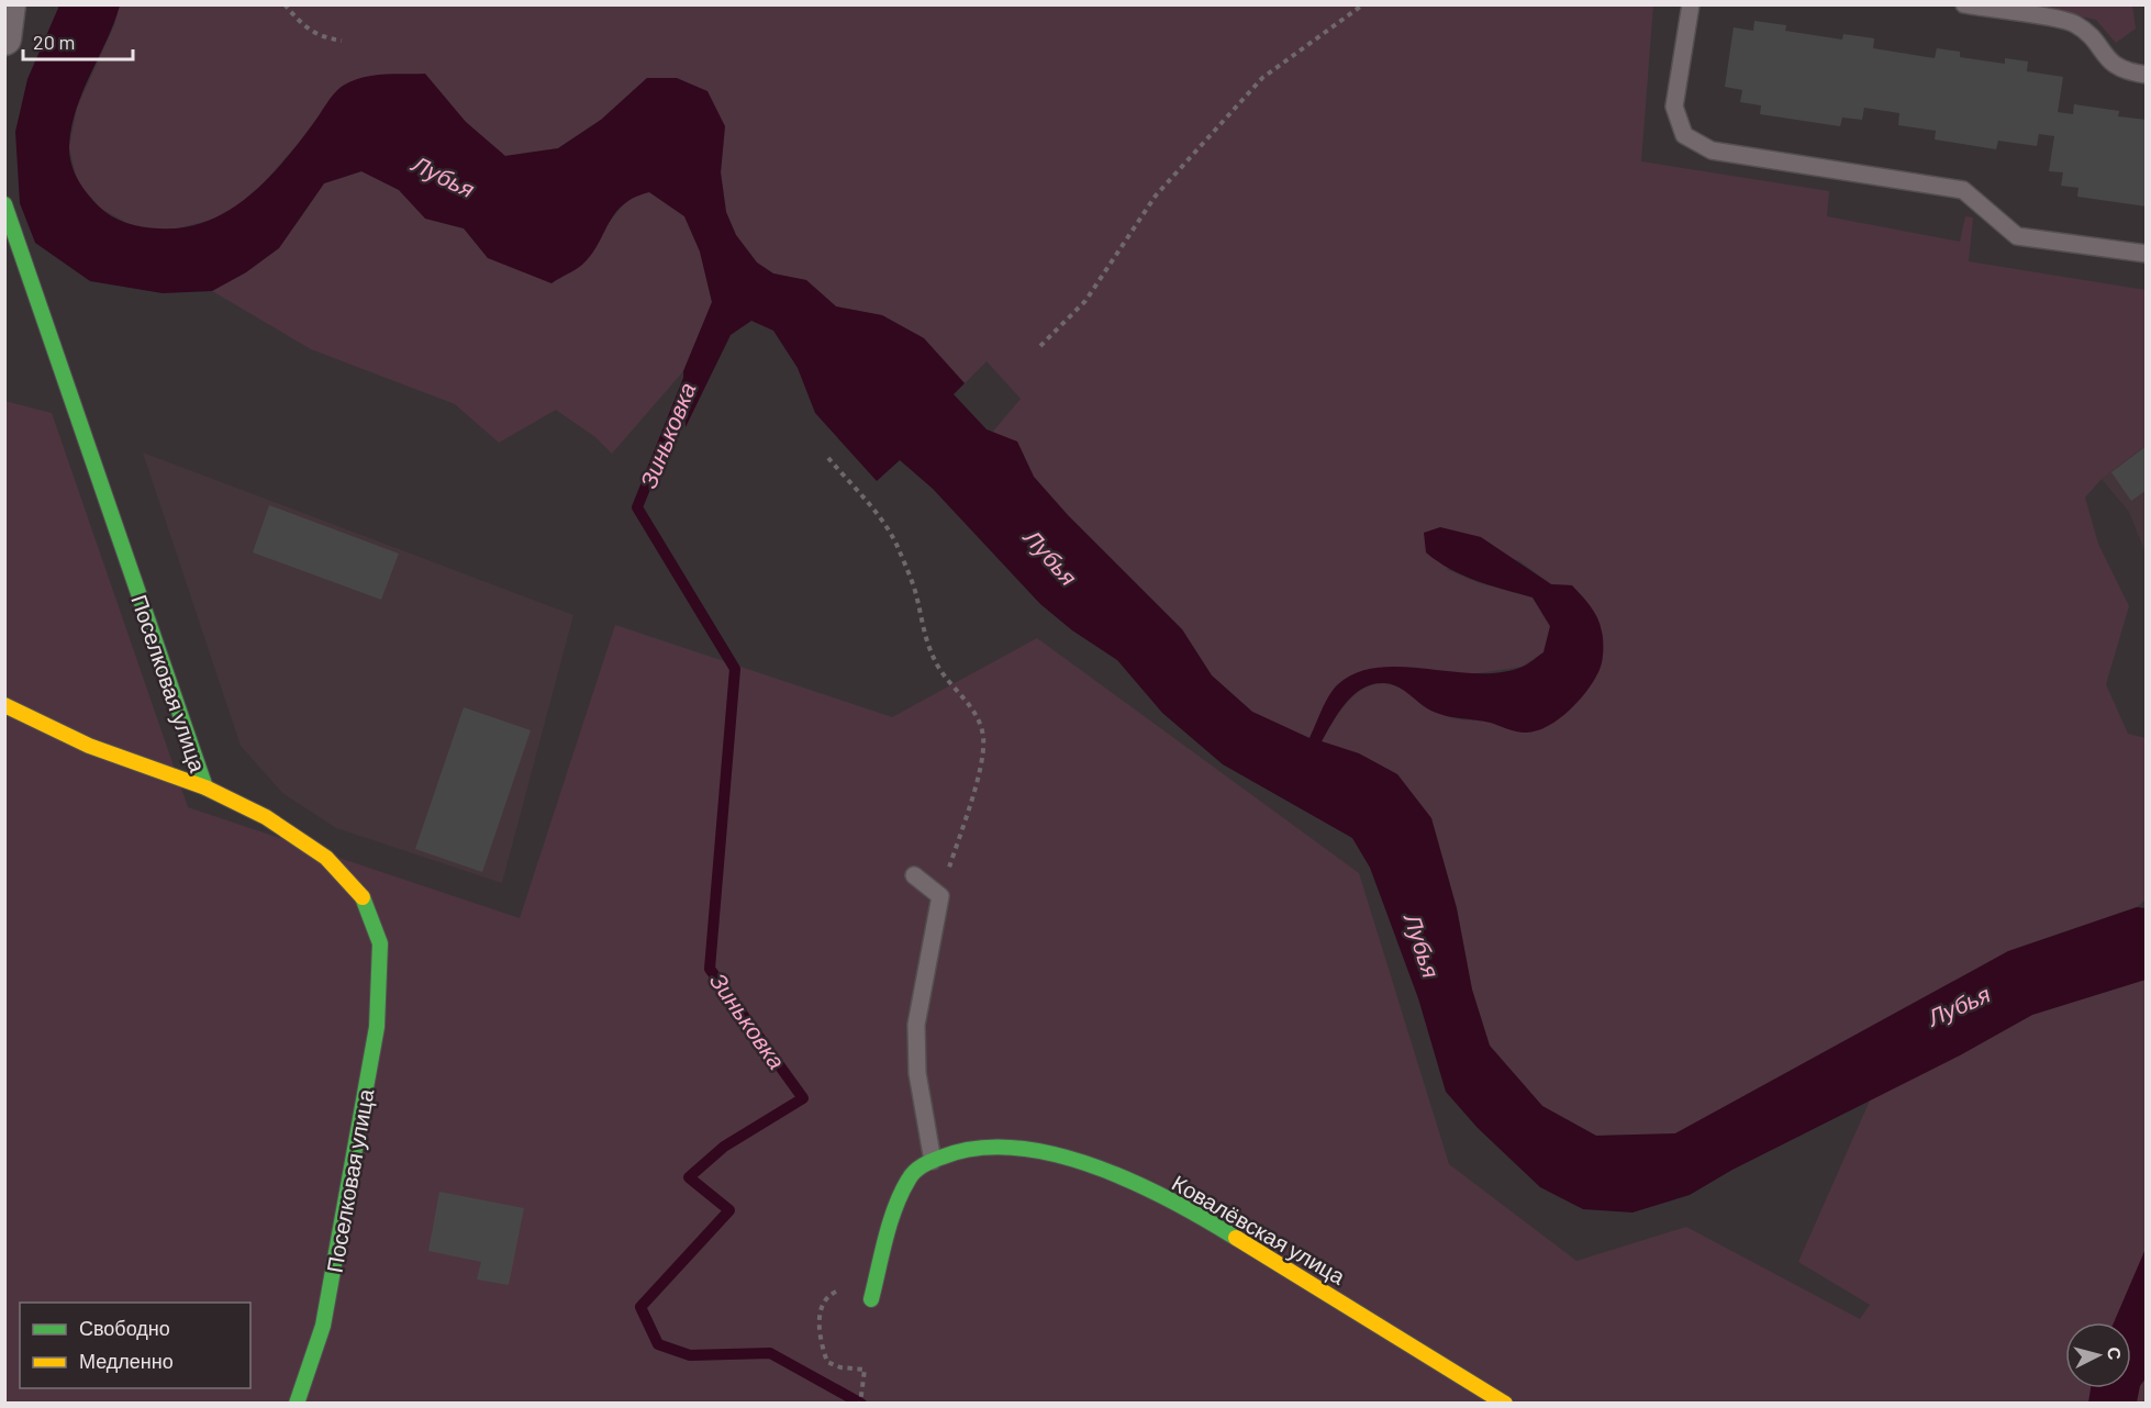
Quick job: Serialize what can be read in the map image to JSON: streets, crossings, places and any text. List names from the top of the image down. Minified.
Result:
{"streets":{"street":["Поселковая улица","Ковалёвская улица"]},"water":["Лубья","Зиньковка"],"legend":["Свободно","Медленно"],"scale_bar":"20 m","north":"right"}
